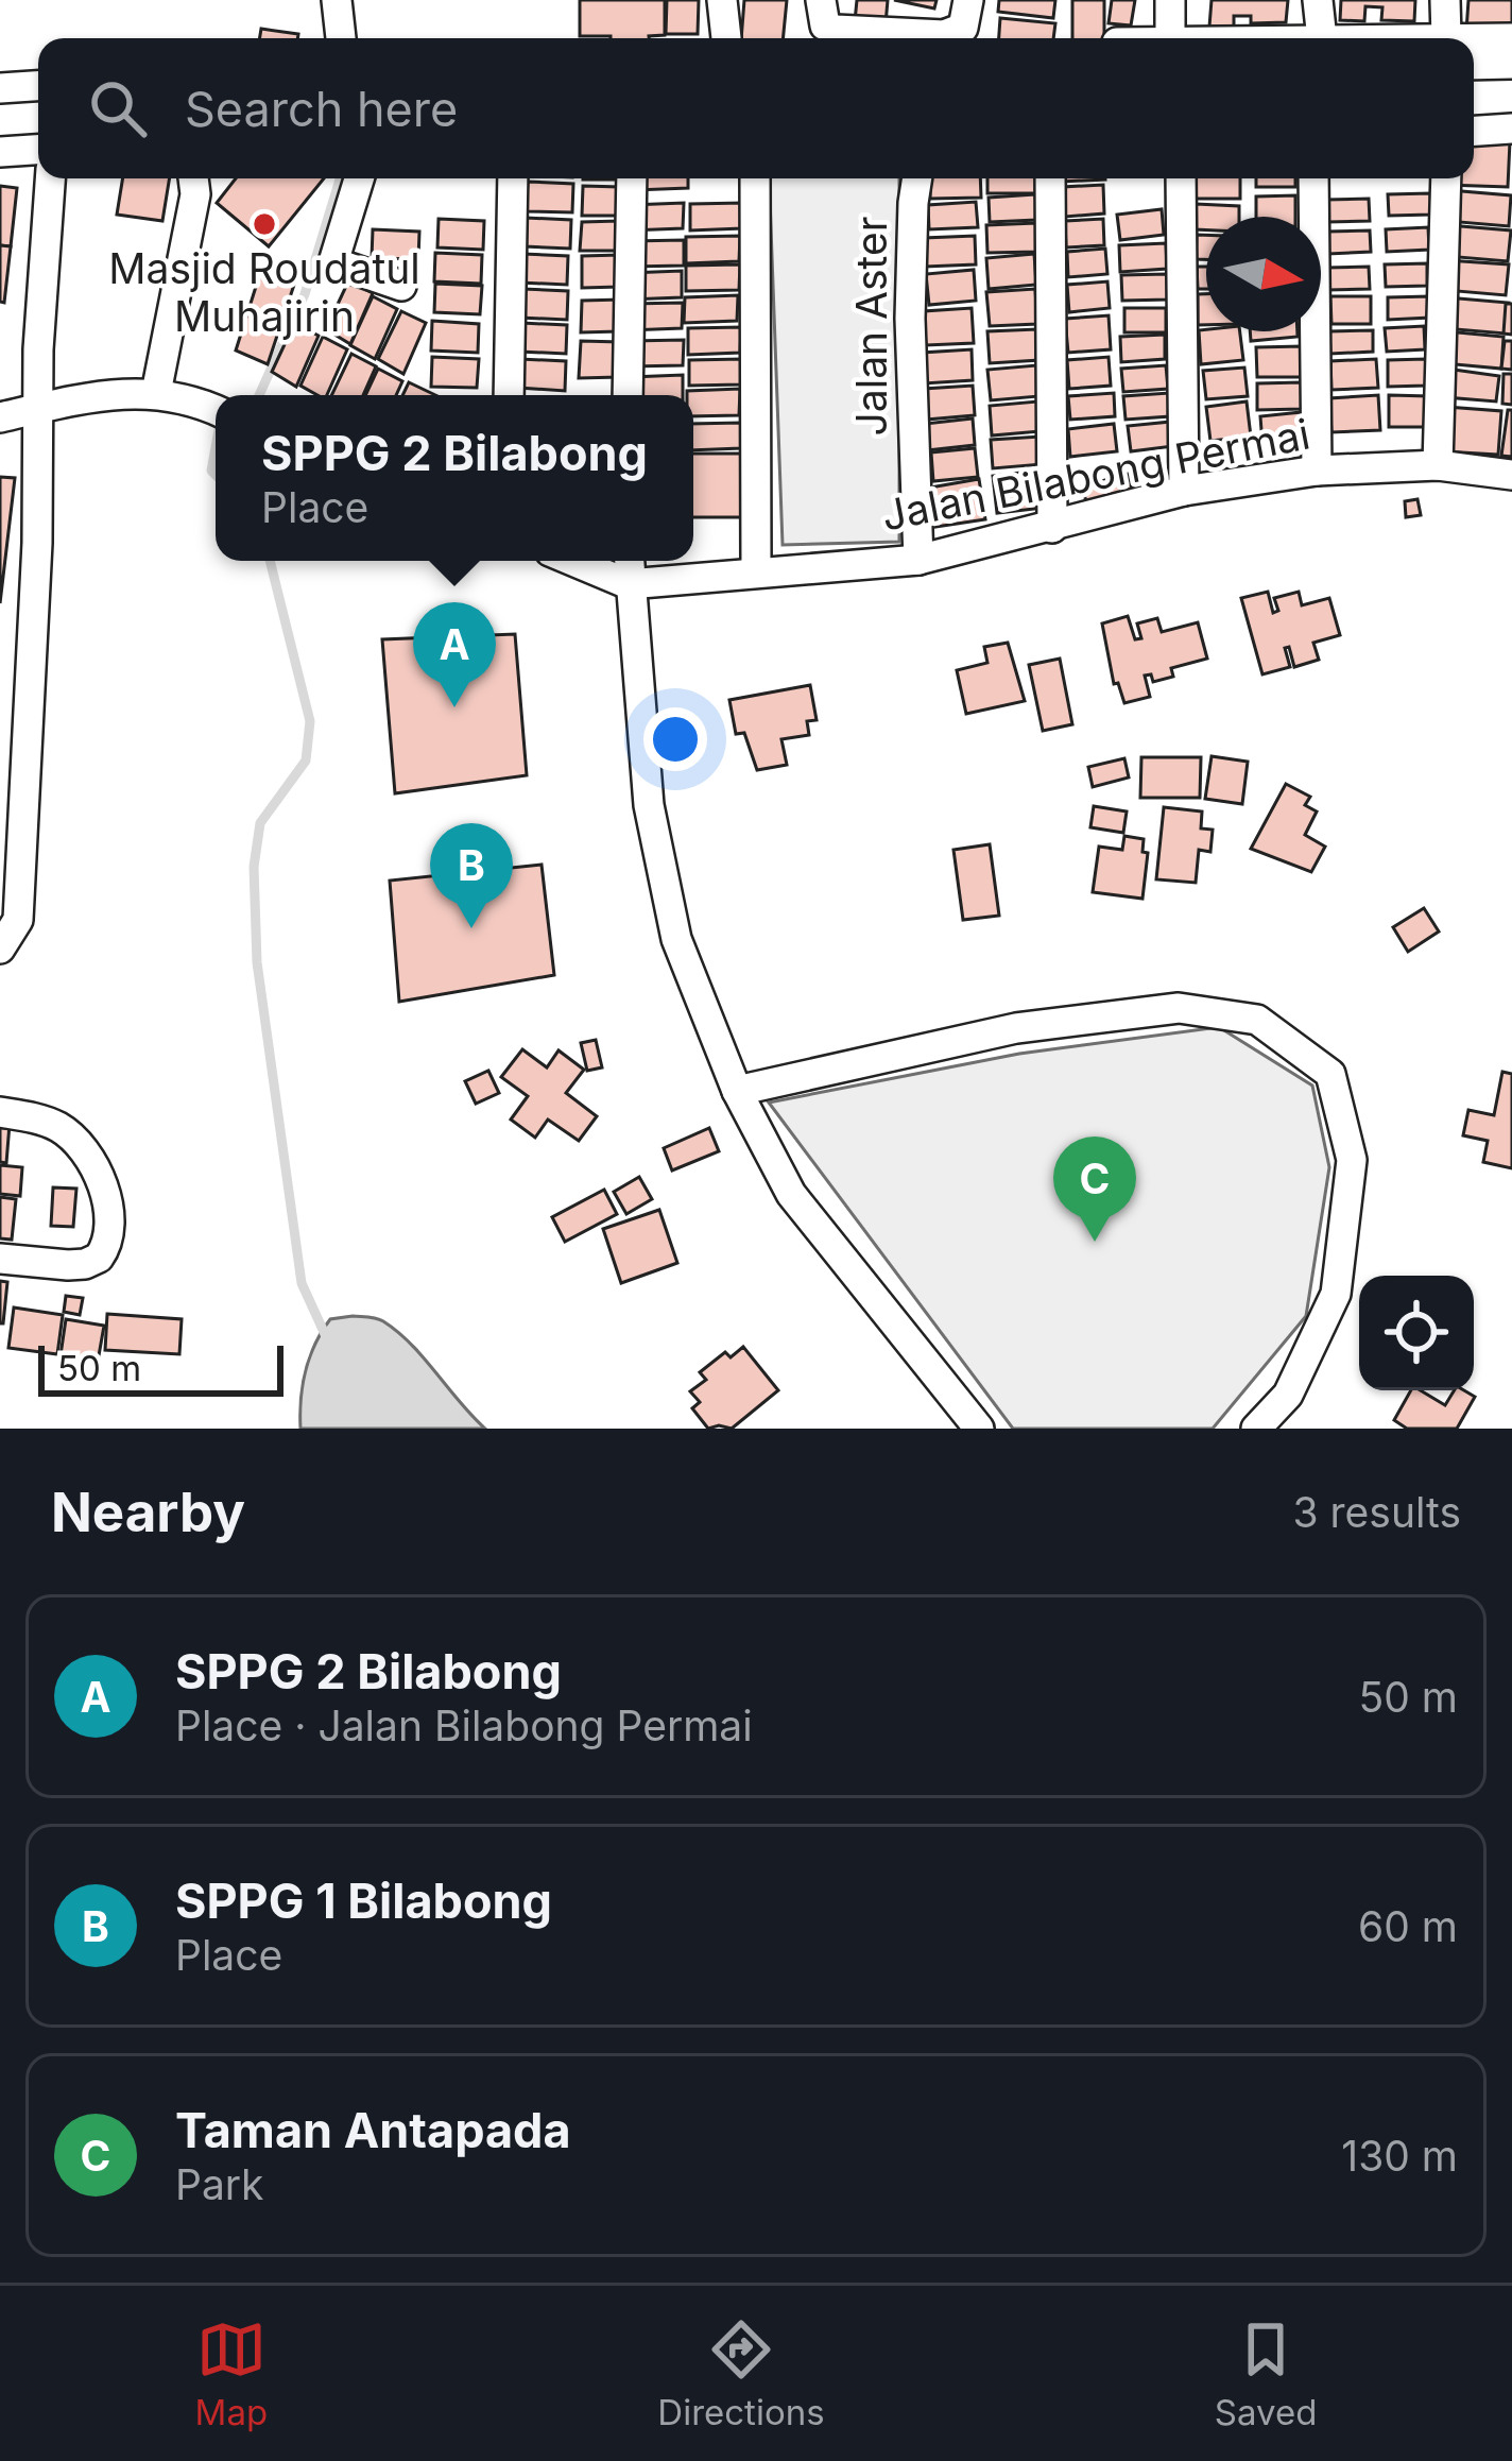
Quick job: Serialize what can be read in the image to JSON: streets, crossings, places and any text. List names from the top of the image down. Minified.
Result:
{"streets":{"street":["Jalan Aster","Jalan Bilabong Permai"]},"crossings":[["Jalan Aster","Jalan Bilabong Permai"]],"places":["Masjid Roudatul Muhajirin"],"scale_bar":"50 m","north":"right","page":{"search":"Search here","popup":["SPPG 2 Bilabong","Place"],"pins":["A","B","C"],"scale":"50 m","heading":["Nearby","3 results"],"list":[{"mark":"A","name":"SPPG 2 Bilabong","note":"Place · Jalan Bilabong Permai","value":"50 m"},{"mark":"B","name":"SPPG 1 Bilabong","note":"Place","value":"60 m"},{"mark":"C","name":"Taman Antapada","note":"Park","value":"130 m"}],"nav":["Map","Directions","Saved"]}}
